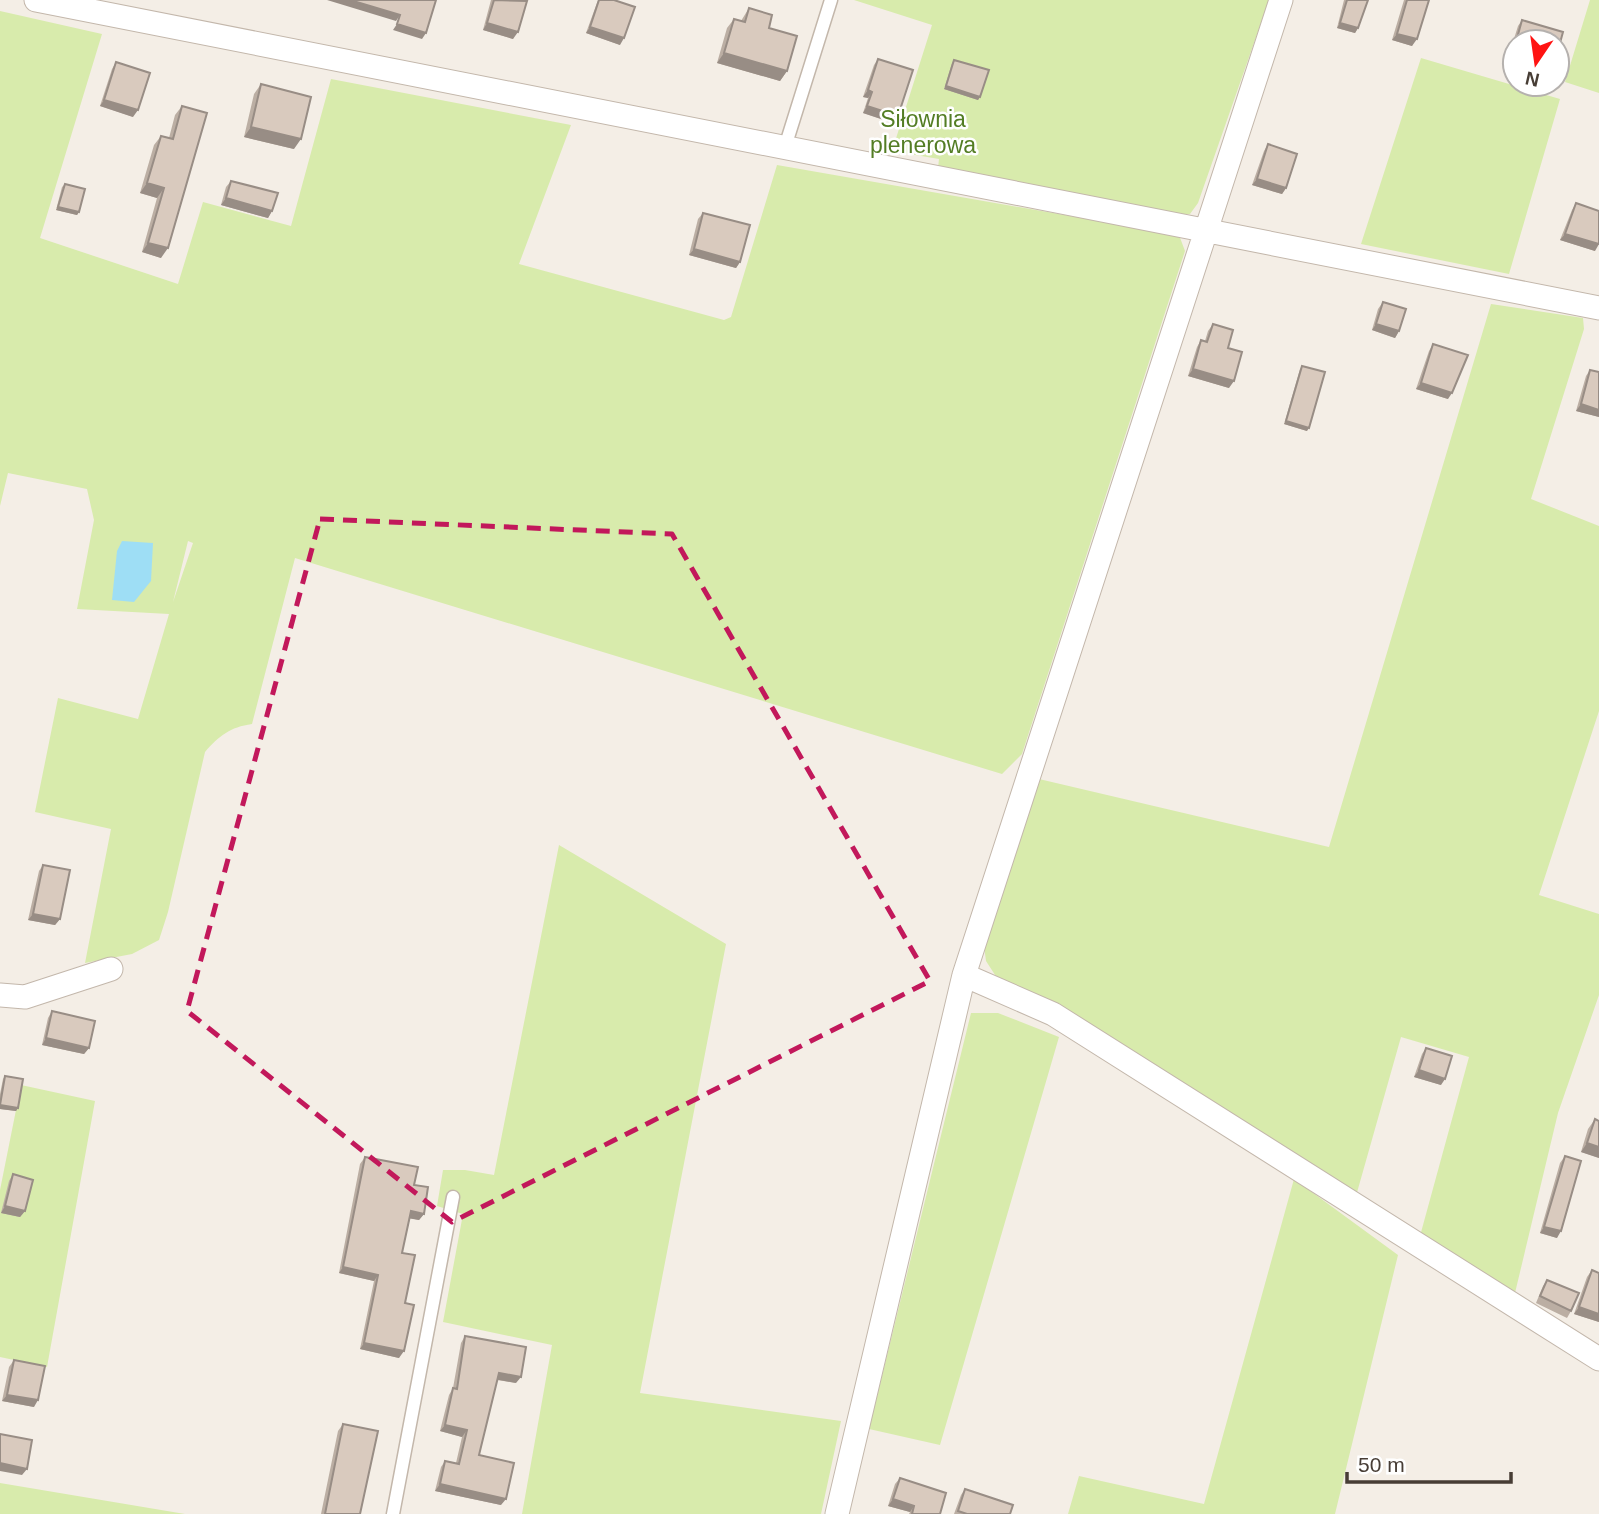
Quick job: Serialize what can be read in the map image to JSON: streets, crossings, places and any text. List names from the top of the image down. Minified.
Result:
{"parks":["Siłownia plenerowa"],"scale_bar":"50 m","north":"bottom"}
